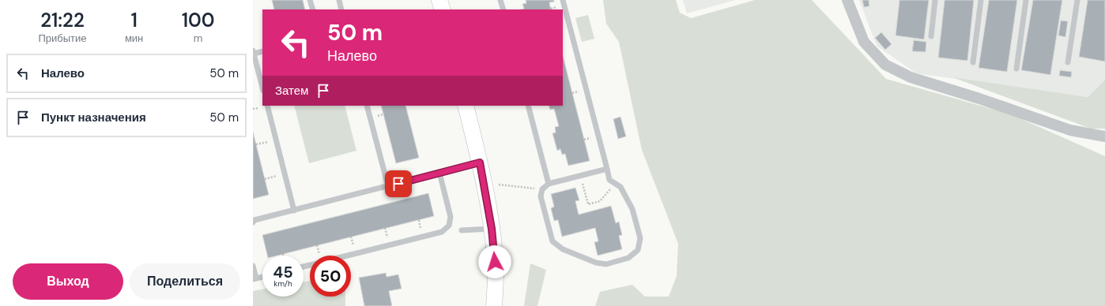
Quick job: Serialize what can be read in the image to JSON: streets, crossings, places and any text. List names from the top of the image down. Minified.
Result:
{"page":{"eta":["21:22","Прибытие","1","мин","100","m"],"turn":["50 m","Налево"],"list":[{"name":"Налево","value":"50 m"},{"name":"Пункт назначения","value":"50 m"}],"then":"Затем","speed":"45 km/h","limit":"50","buttons":["Выход","Поделиться"]}}
